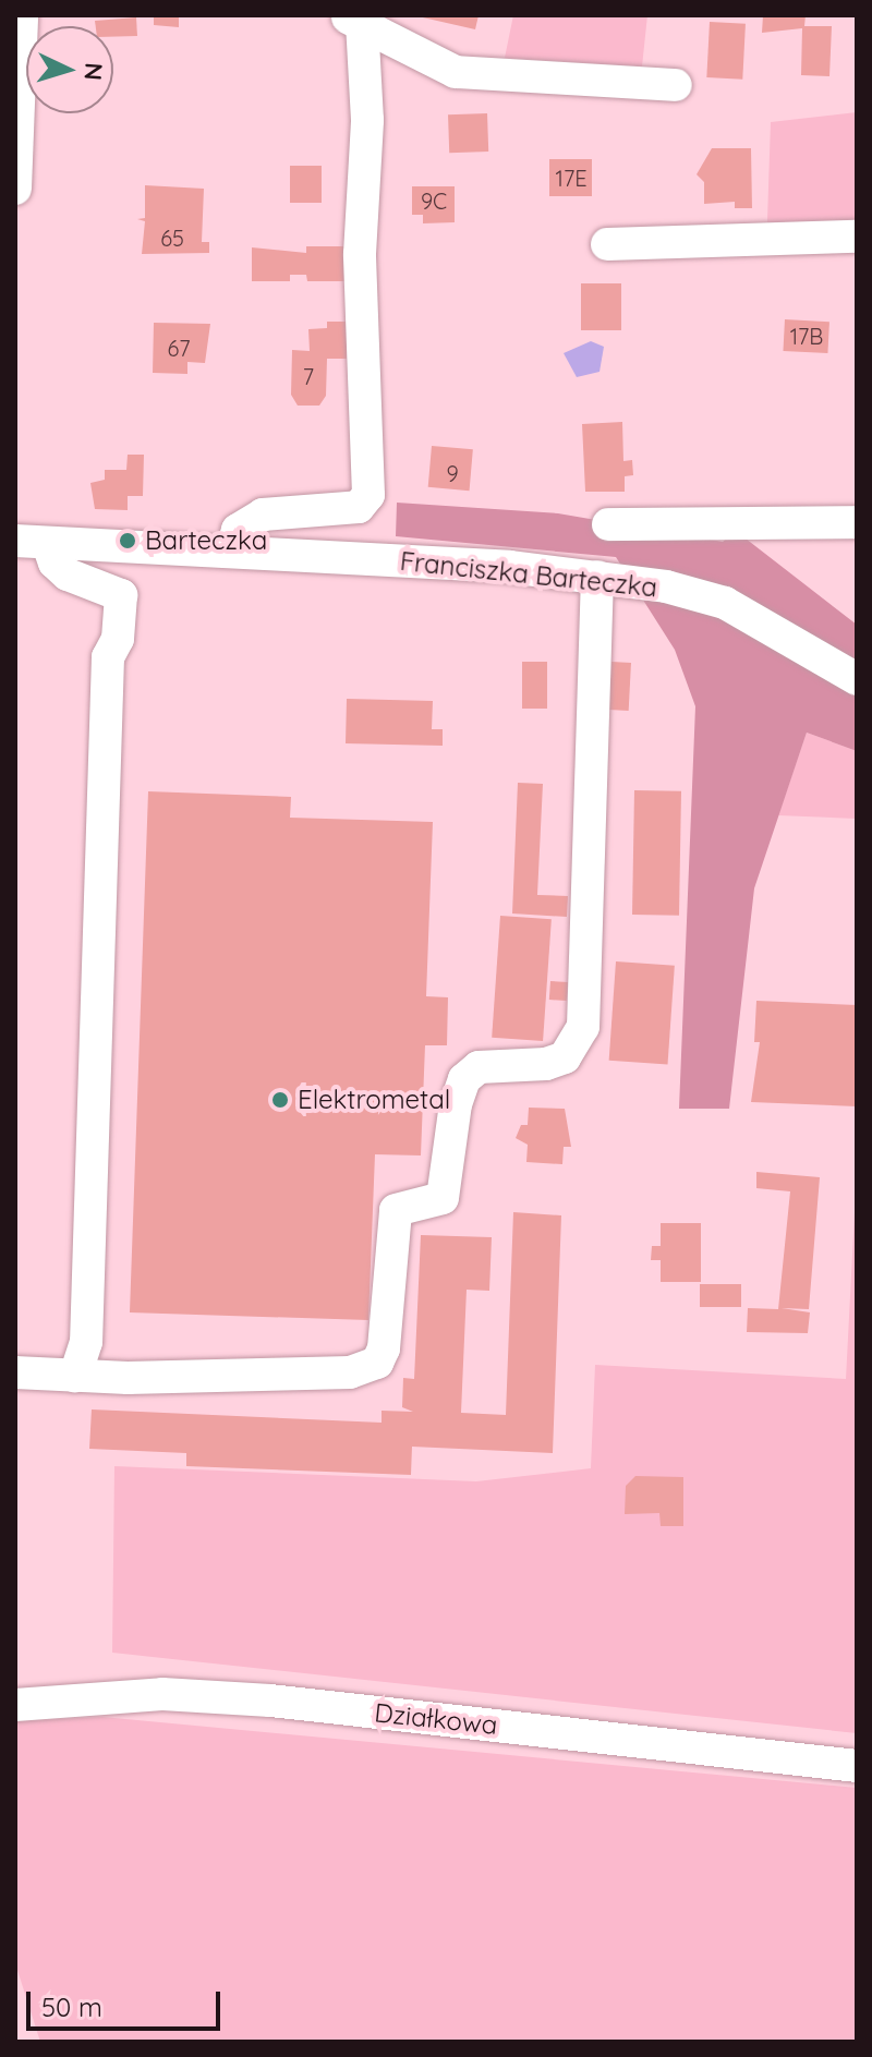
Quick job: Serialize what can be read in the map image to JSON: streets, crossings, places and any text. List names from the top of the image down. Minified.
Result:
{"streets":{"street":["Franciszka Barteczka","Działkowa"]},"places":["Barteczka","Elektrometal"],"house_numbers":["17E","9C","65","17B","67","7","9"],"scale_bar":"50 m","north":"right"}
